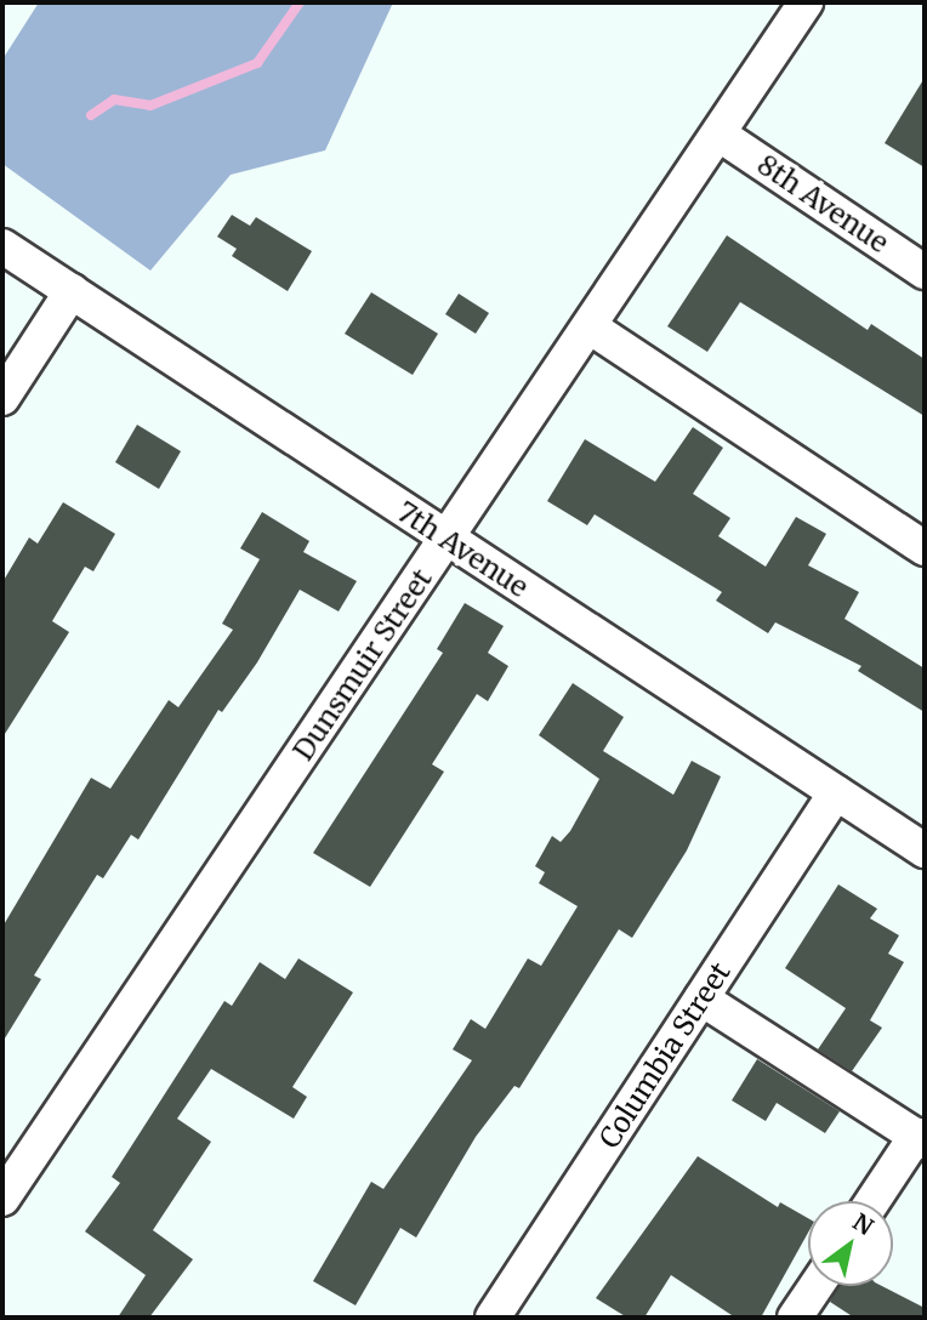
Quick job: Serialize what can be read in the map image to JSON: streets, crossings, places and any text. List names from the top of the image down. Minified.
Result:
{"streets":{"street":["8th Avenue","7th Avenue","Dunsmuir Street","Columbia Street"]},"crossings":[["8th Avenue","Dunsmuir Street"],["7th Avenue","Dunsmuir Street"],["7th Avenue","Columbia Street"]],"north":"top right"}
